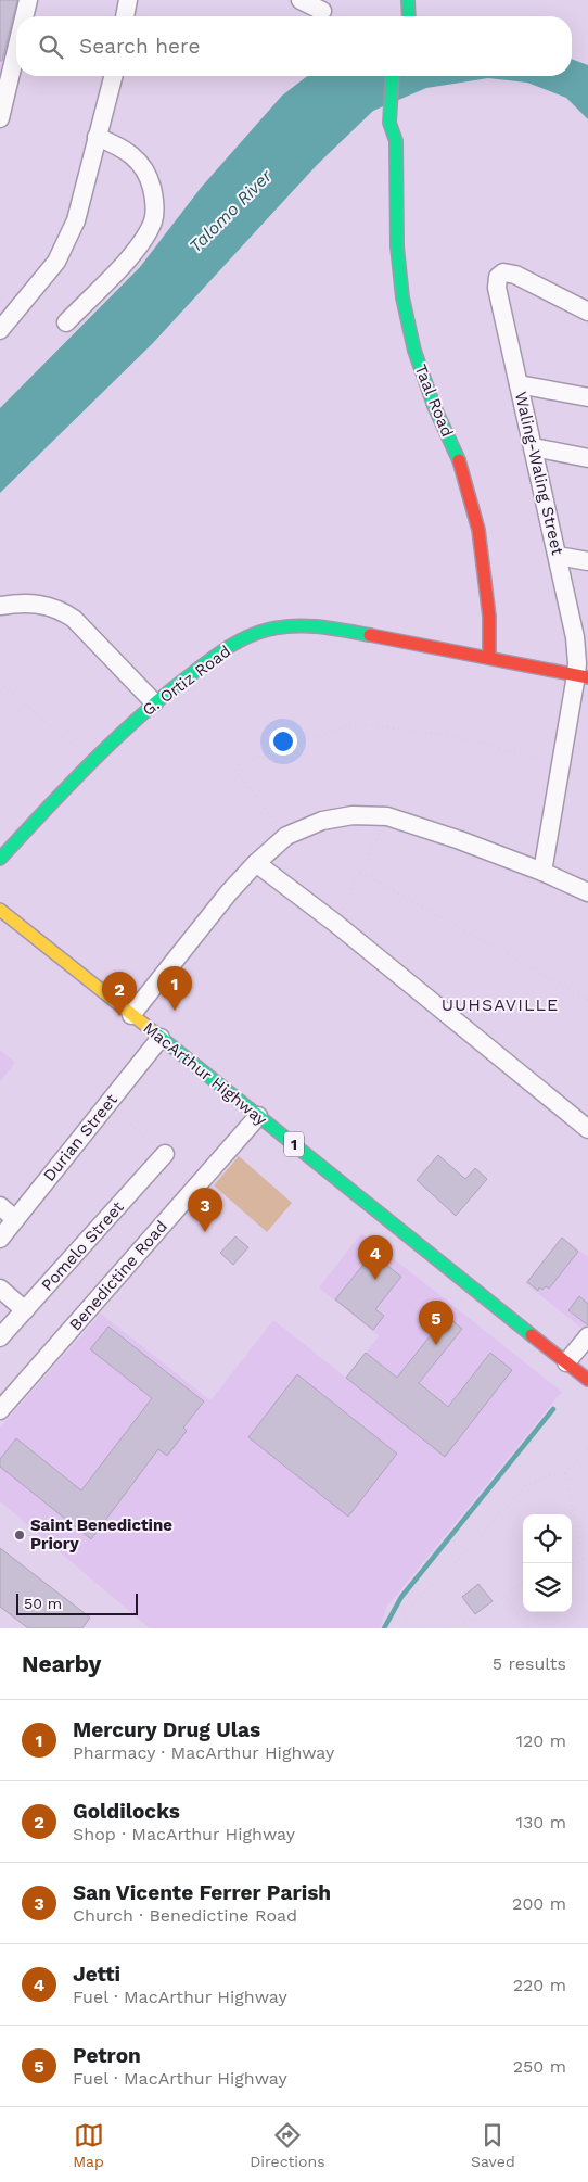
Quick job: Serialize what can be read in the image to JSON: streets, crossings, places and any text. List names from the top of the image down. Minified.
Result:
{"streets":{"main road":["Taal Road","G. Ortiz Road","MacArthur Highway","1"],"street":["Waling-Waling Street","Durian Street","Pomelo Street","Benedictine Road"]},"crossings":[["Taal Road","G. Ortiz Road"],["Waling-Waling Street","G. Ortiz Road"],["MacArthur Highway","Durian Street"],["MacArthur Highway","Benedictine Road"]],"districts":["UUHSAVILLE"],"water":["Talomo River"],"places":["Saint Benedictine Priory"],"scale_bar":"50 m","page":{"search":"Search here","pins":["1","2","3","4","5"],"scale":"50 m","heading":["Nearby","5 results"],"list":[{"mark":"1","name":"Mercury Drug Ulas","note":"Pharmacy · MacArthur Highway","value":"120 m"},{"mark":"2","name":"Goldilocks","note":"Shop · MacArthur Highway","value":"130 m"},{"mark":"3","name":"San Vicente Ferrer Parish","note":"Church · Benedictine Road","value":"200 m"},{"mark":"4","name":"Jetti","note":"Fuel · MacArthur Highway","value":"220 m"},{"mark":"5","name":"Petron","note":"Fuel · MacArthur Highway","value":"250 m"}],"nav":["Map","Directions","Saved"]}}
